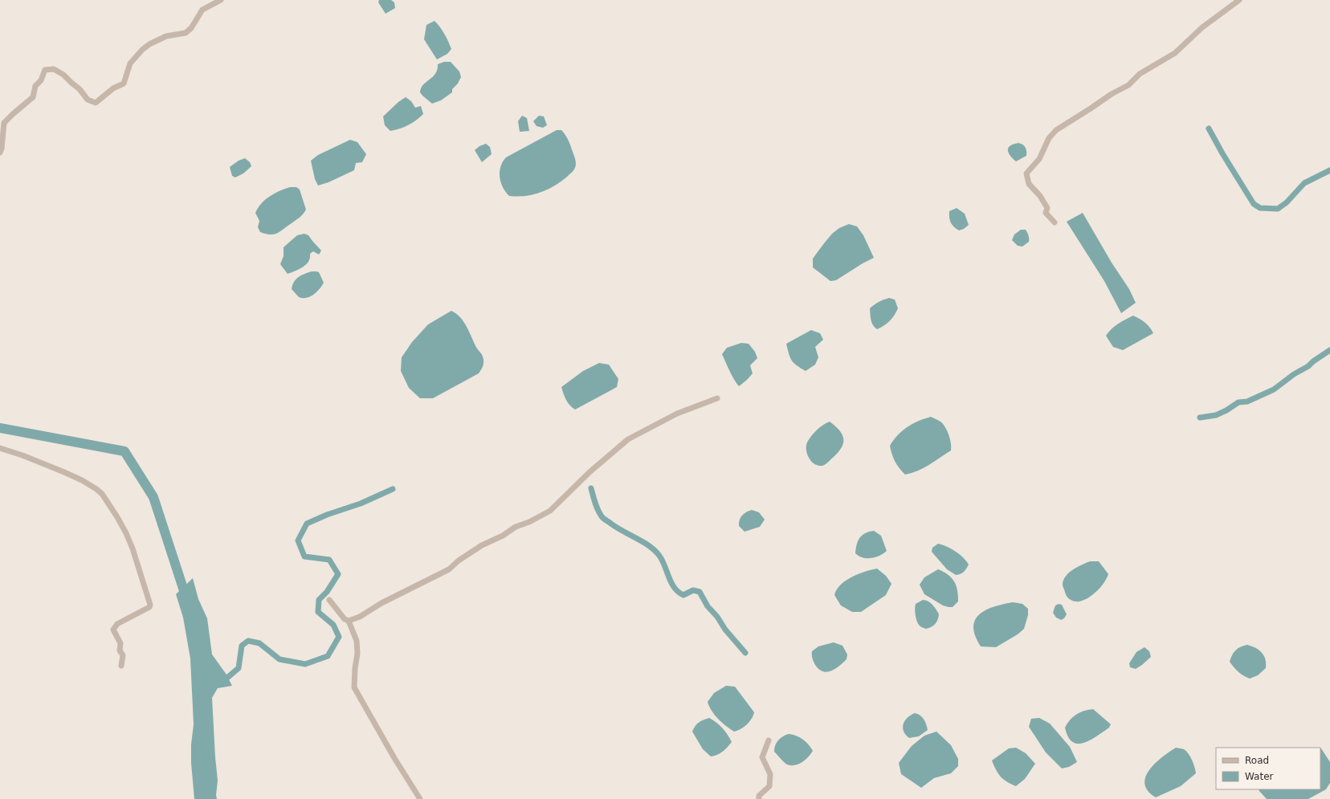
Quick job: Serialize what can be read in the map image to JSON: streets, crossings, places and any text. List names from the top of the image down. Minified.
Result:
{"legend":["Road","Water"]}
